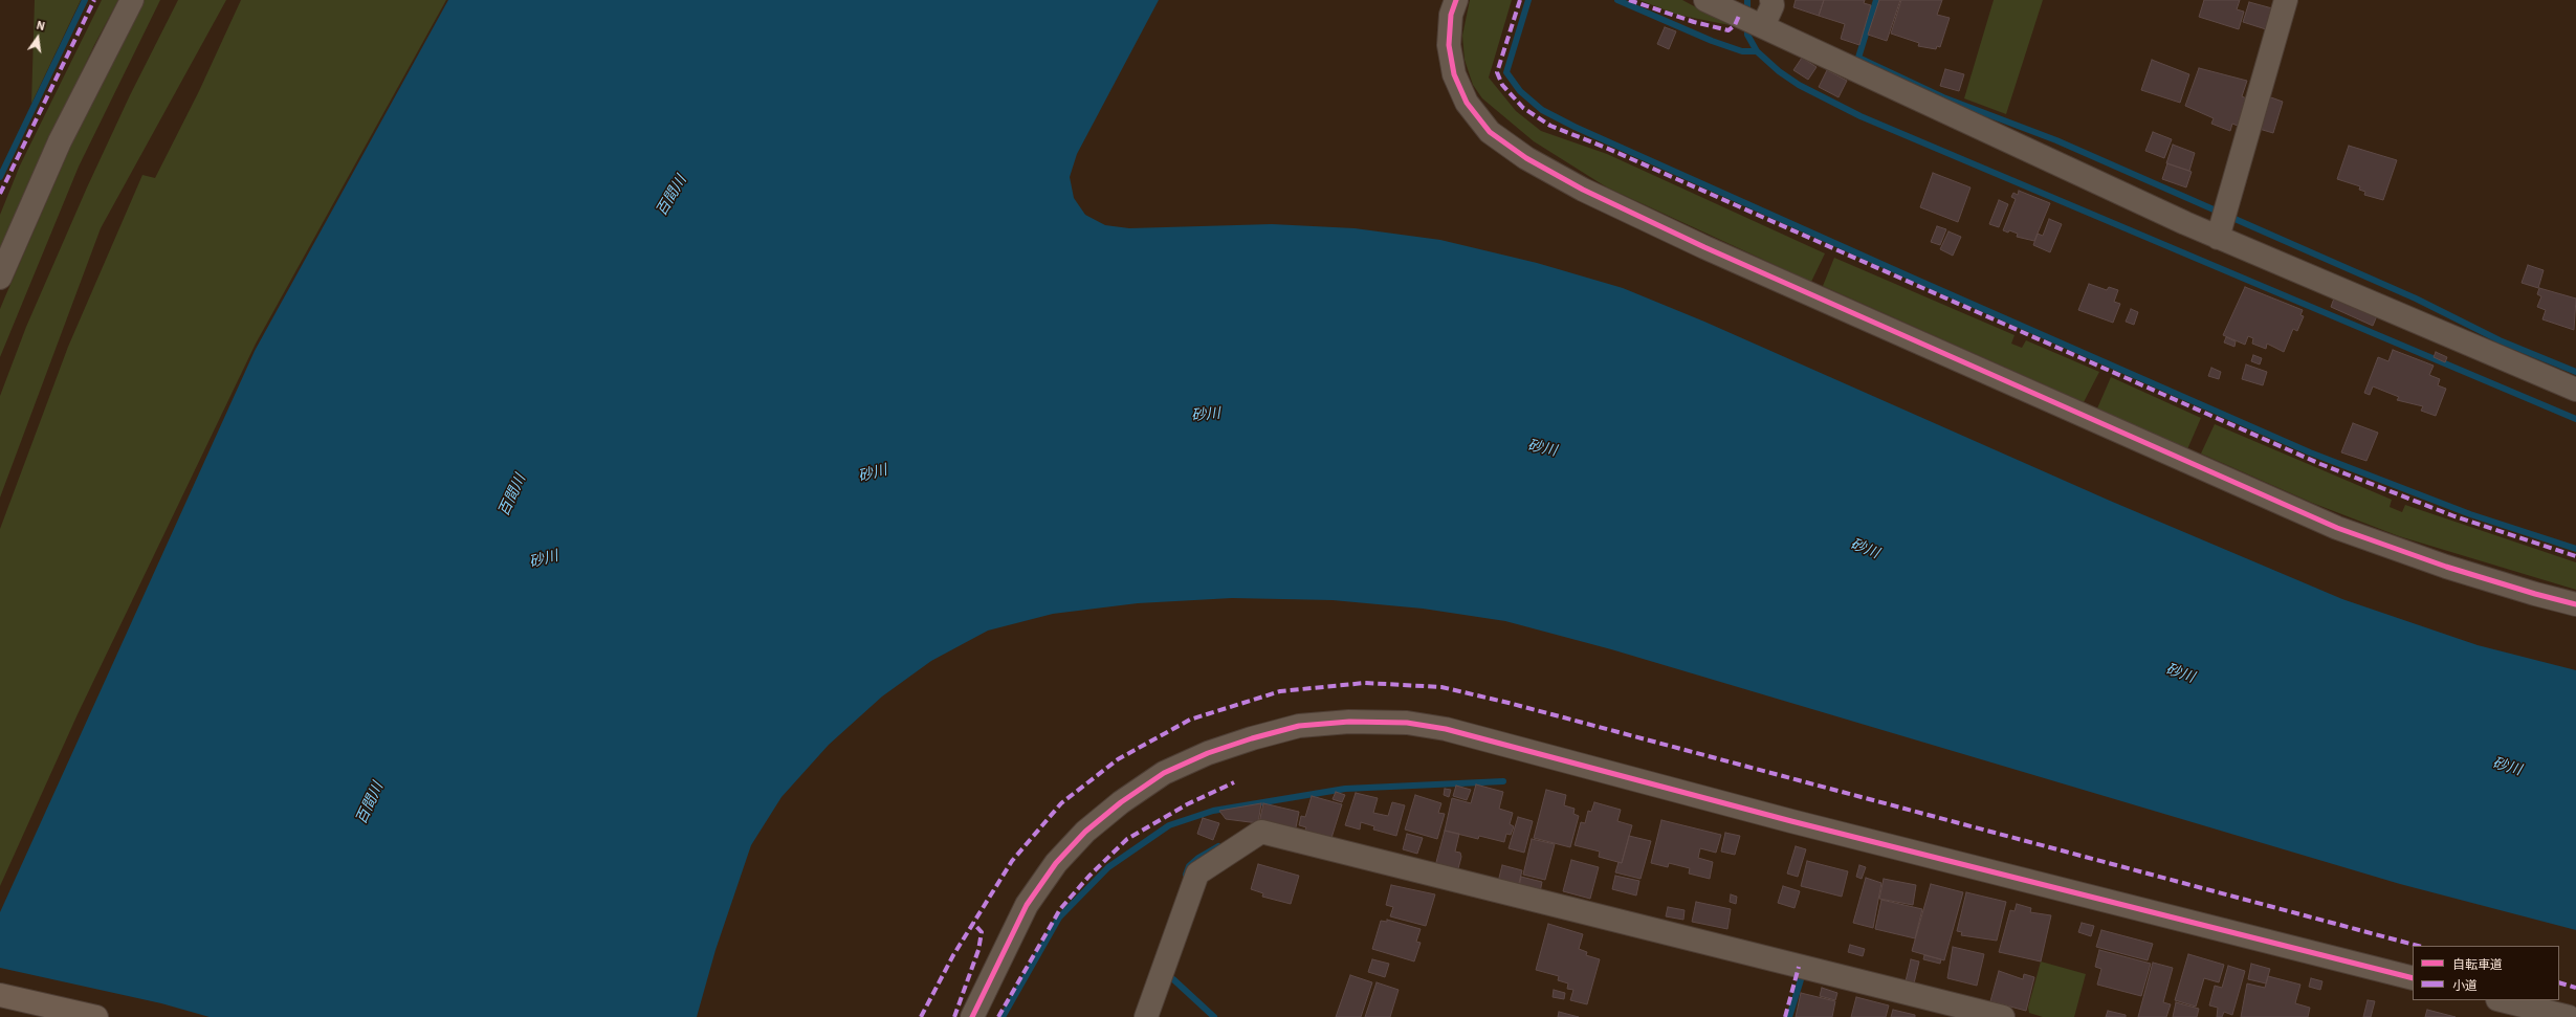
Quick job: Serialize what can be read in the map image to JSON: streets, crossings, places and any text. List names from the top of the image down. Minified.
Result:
{"water":["百間川","砂川"],"legend":["自転車道","小道"],"north":"top"}
